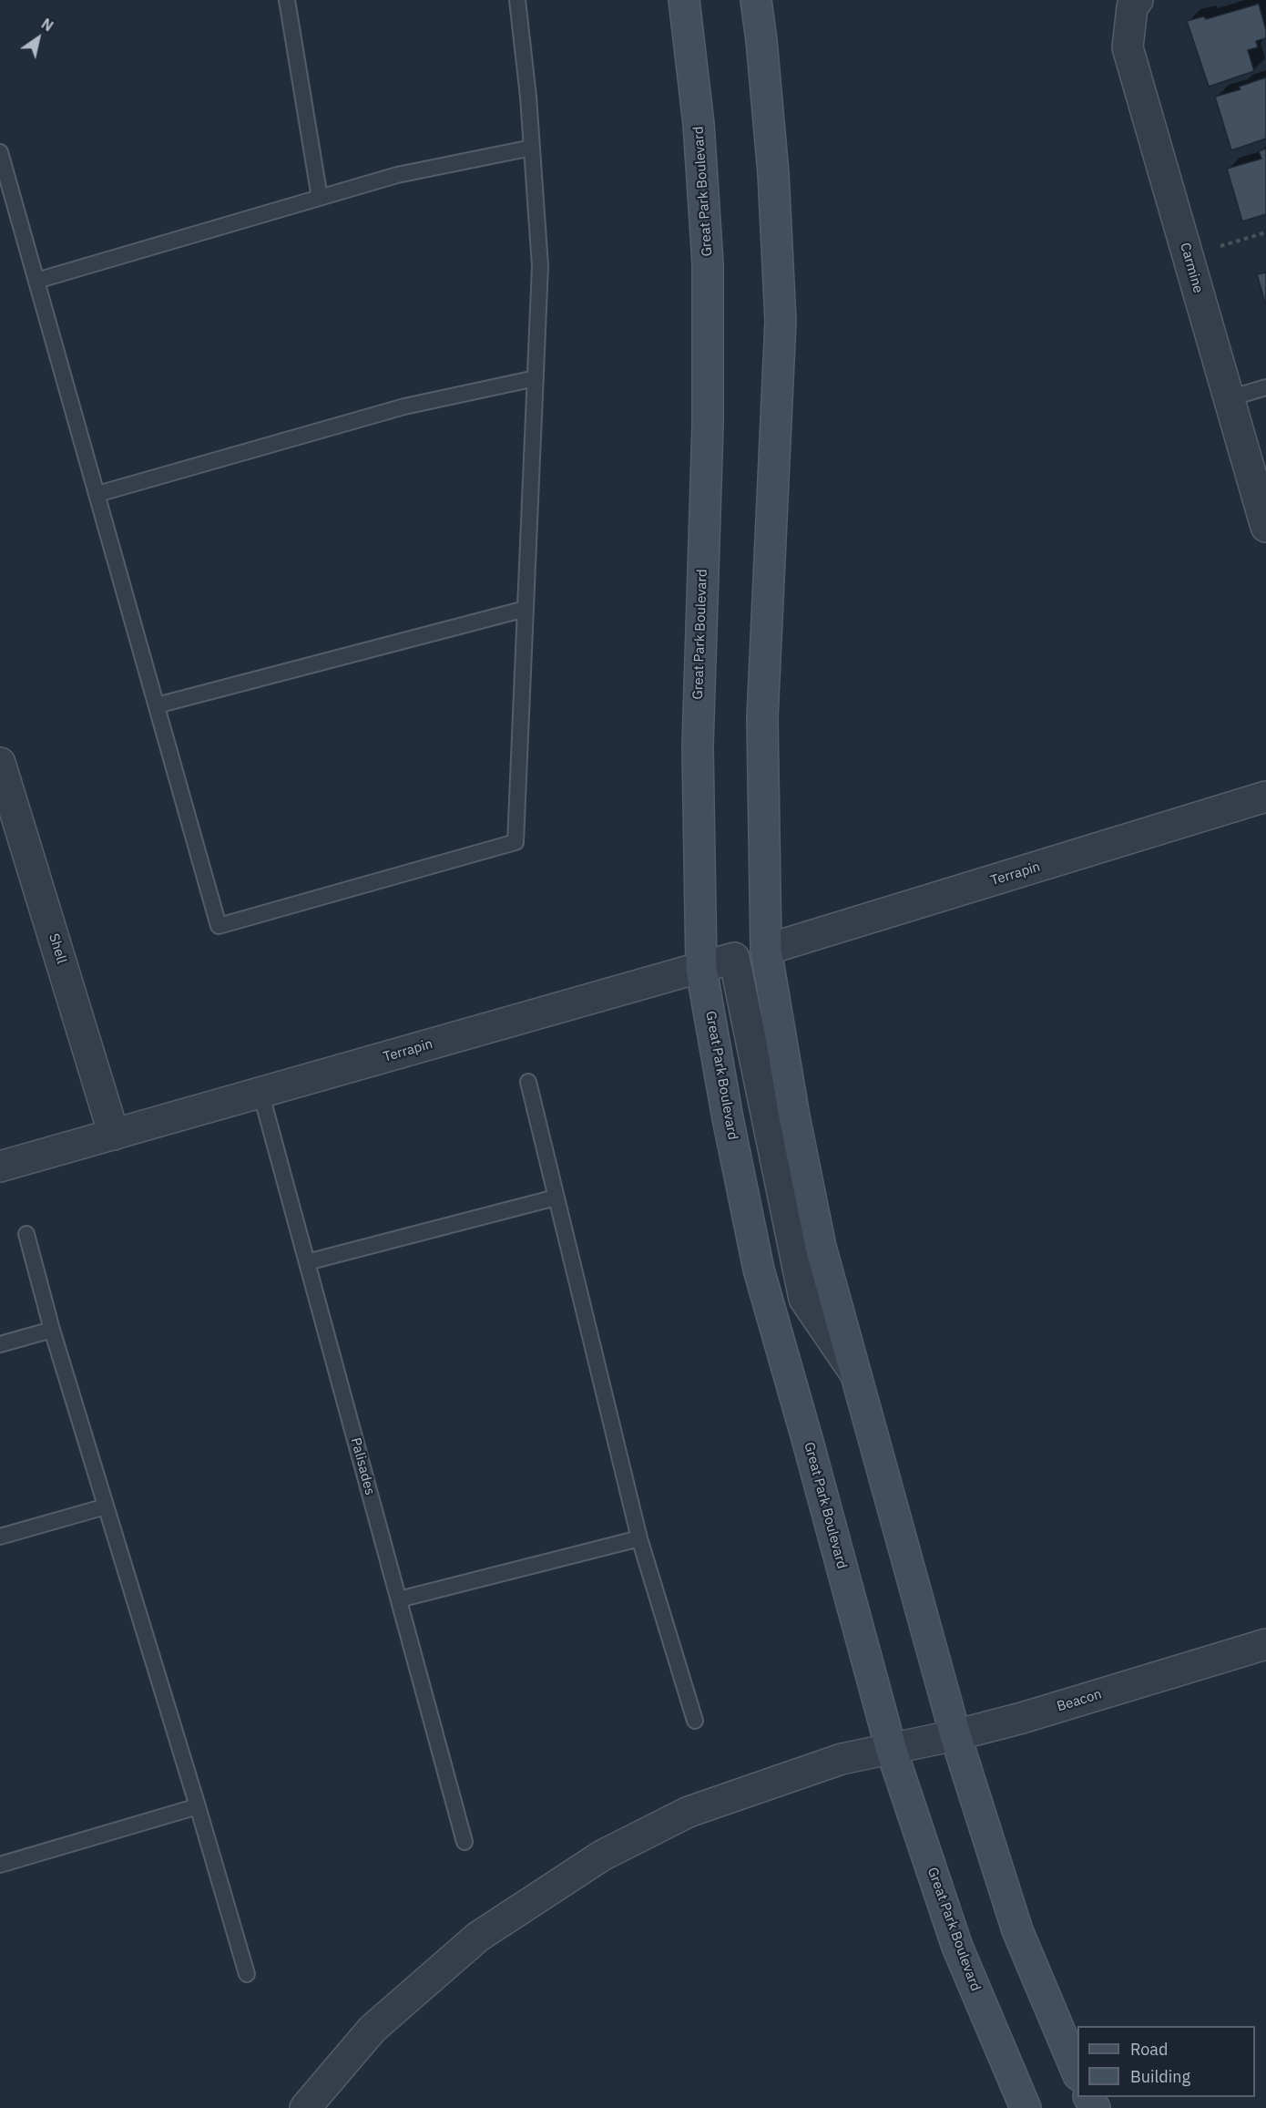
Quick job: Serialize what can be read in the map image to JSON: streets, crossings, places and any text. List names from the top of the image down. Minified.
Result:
{"streets":{"main road":["Great Park Boulevard"],"street":["Carmine","Terrapin","Shell","Beacon"],"lane":["Palisades"]},"crossings":[["Great Park Boulevard","Terrapin"],["Great Park Boulevard","Beacon"],["Terrapin","Shell"],["Terrapin","Palisades"]],"legend":["Road","Building"],"north":"top right"}
